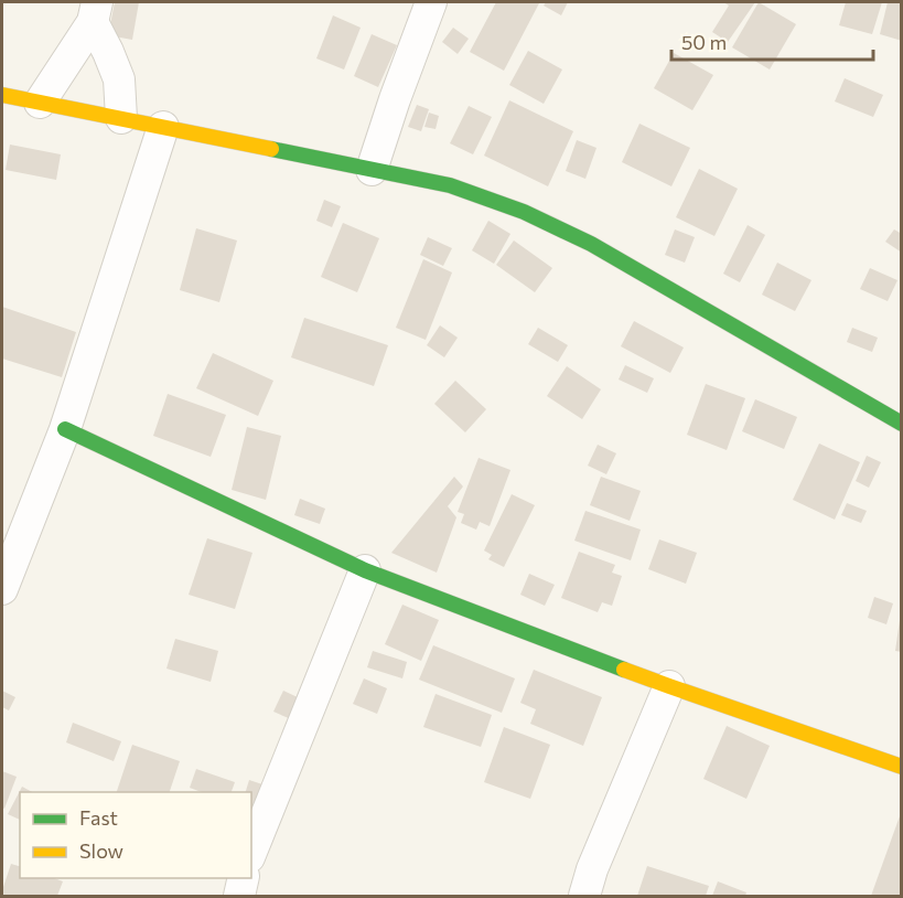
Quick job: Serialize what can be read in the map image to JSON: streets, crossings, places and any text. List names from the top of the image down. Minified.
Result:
{"legend":["Fast","Slow"],"scale_bar":"50 m"}
